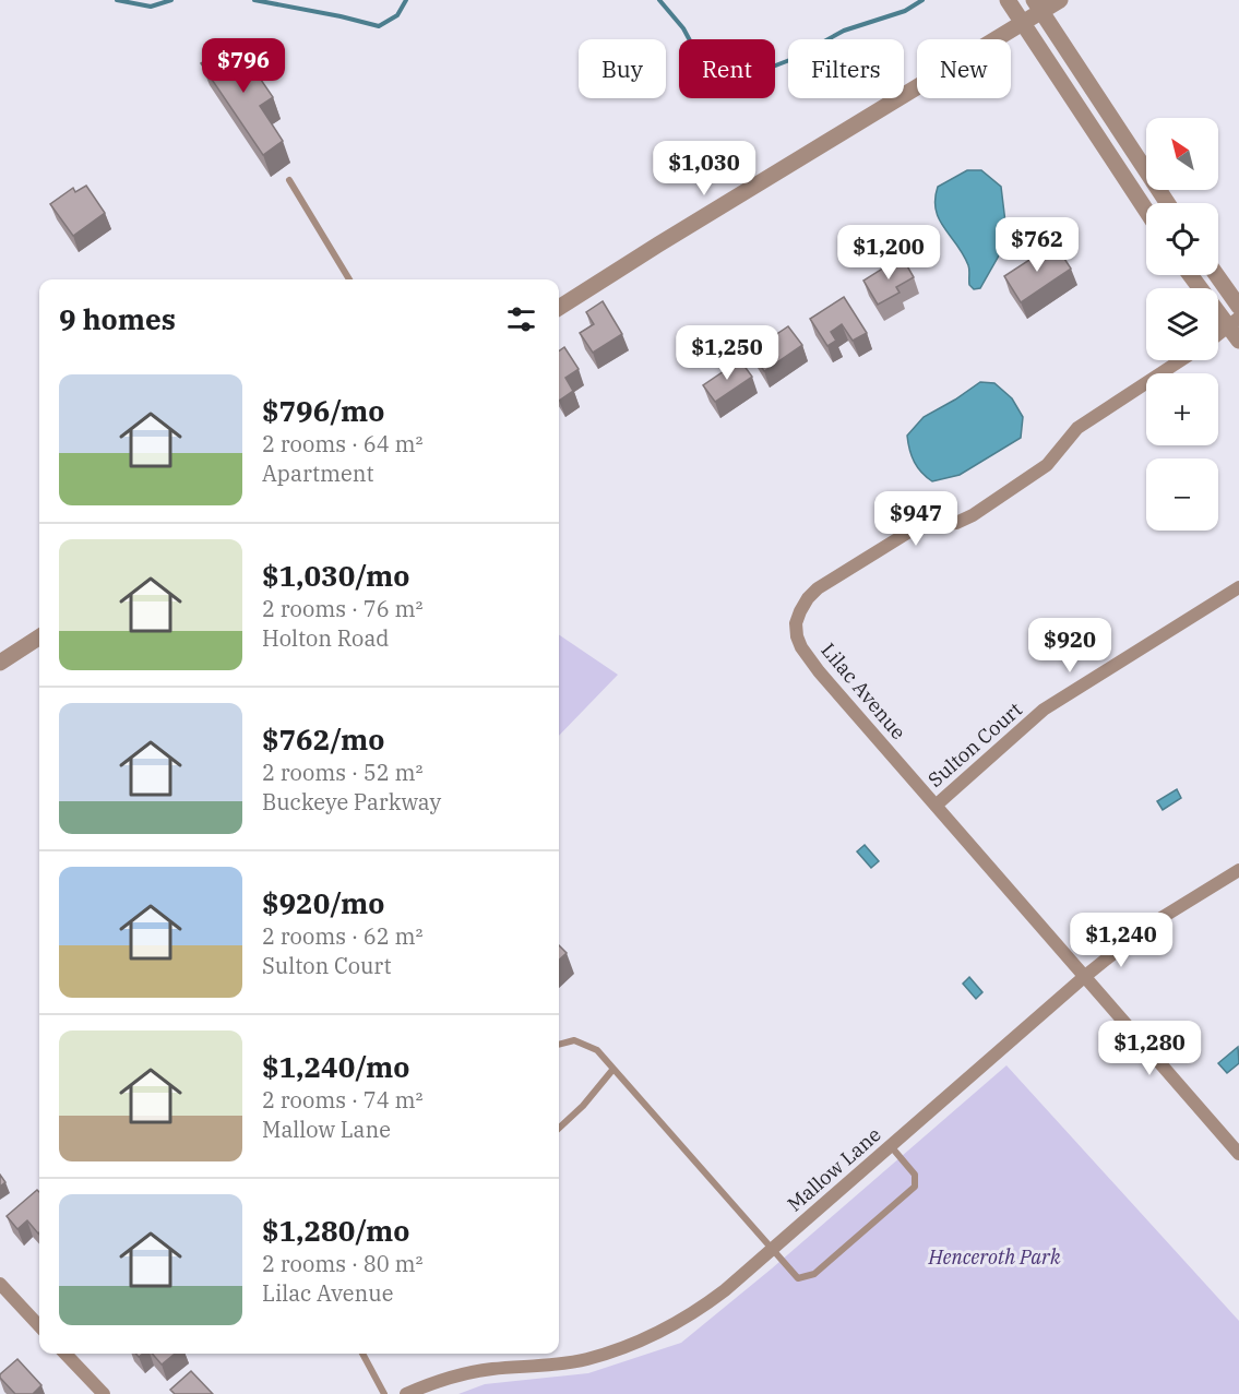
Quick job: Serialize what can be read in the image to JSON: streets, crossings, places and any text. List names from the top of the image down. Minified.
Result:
{"streets":{"street":["Lilac Avenue","Sulton Court","Mallow Lane"]},"crossings":[["Lilac Avenue","Sulton Court"],["Lilac Avenue","Mallow Lane"]],"parks":["Henceroth Park"],"north":"top left","page":{"price":["$796","$1,030","$762","$1,200","$1,250","$947","$920","$1,240","$1,280"],"chip":["Buy","Rent","Filters","New"],"map_buttons":["+","−"],"heading":"9 homes","list":[{"name":"$796/mo","note":"2 rooms · 64 m² · Apartment"},{"name":"$1,030/mo","note":"2 rooms · 76 m² · Holton Road"},{"name":"$762/mo","note":"2 rooms · 52 m² · Buckeye Parkway"},{"name":"$920/mo","note":"2 rooms · 62 m² · Sulton Court"},{"name":"$1,240/mo","note":"2 rooms · 74 m² · Mallow Lane"},{"name":"$1,280/mo","note":"2 rooms · 80 m² · Lilac Avenue"}]}}
